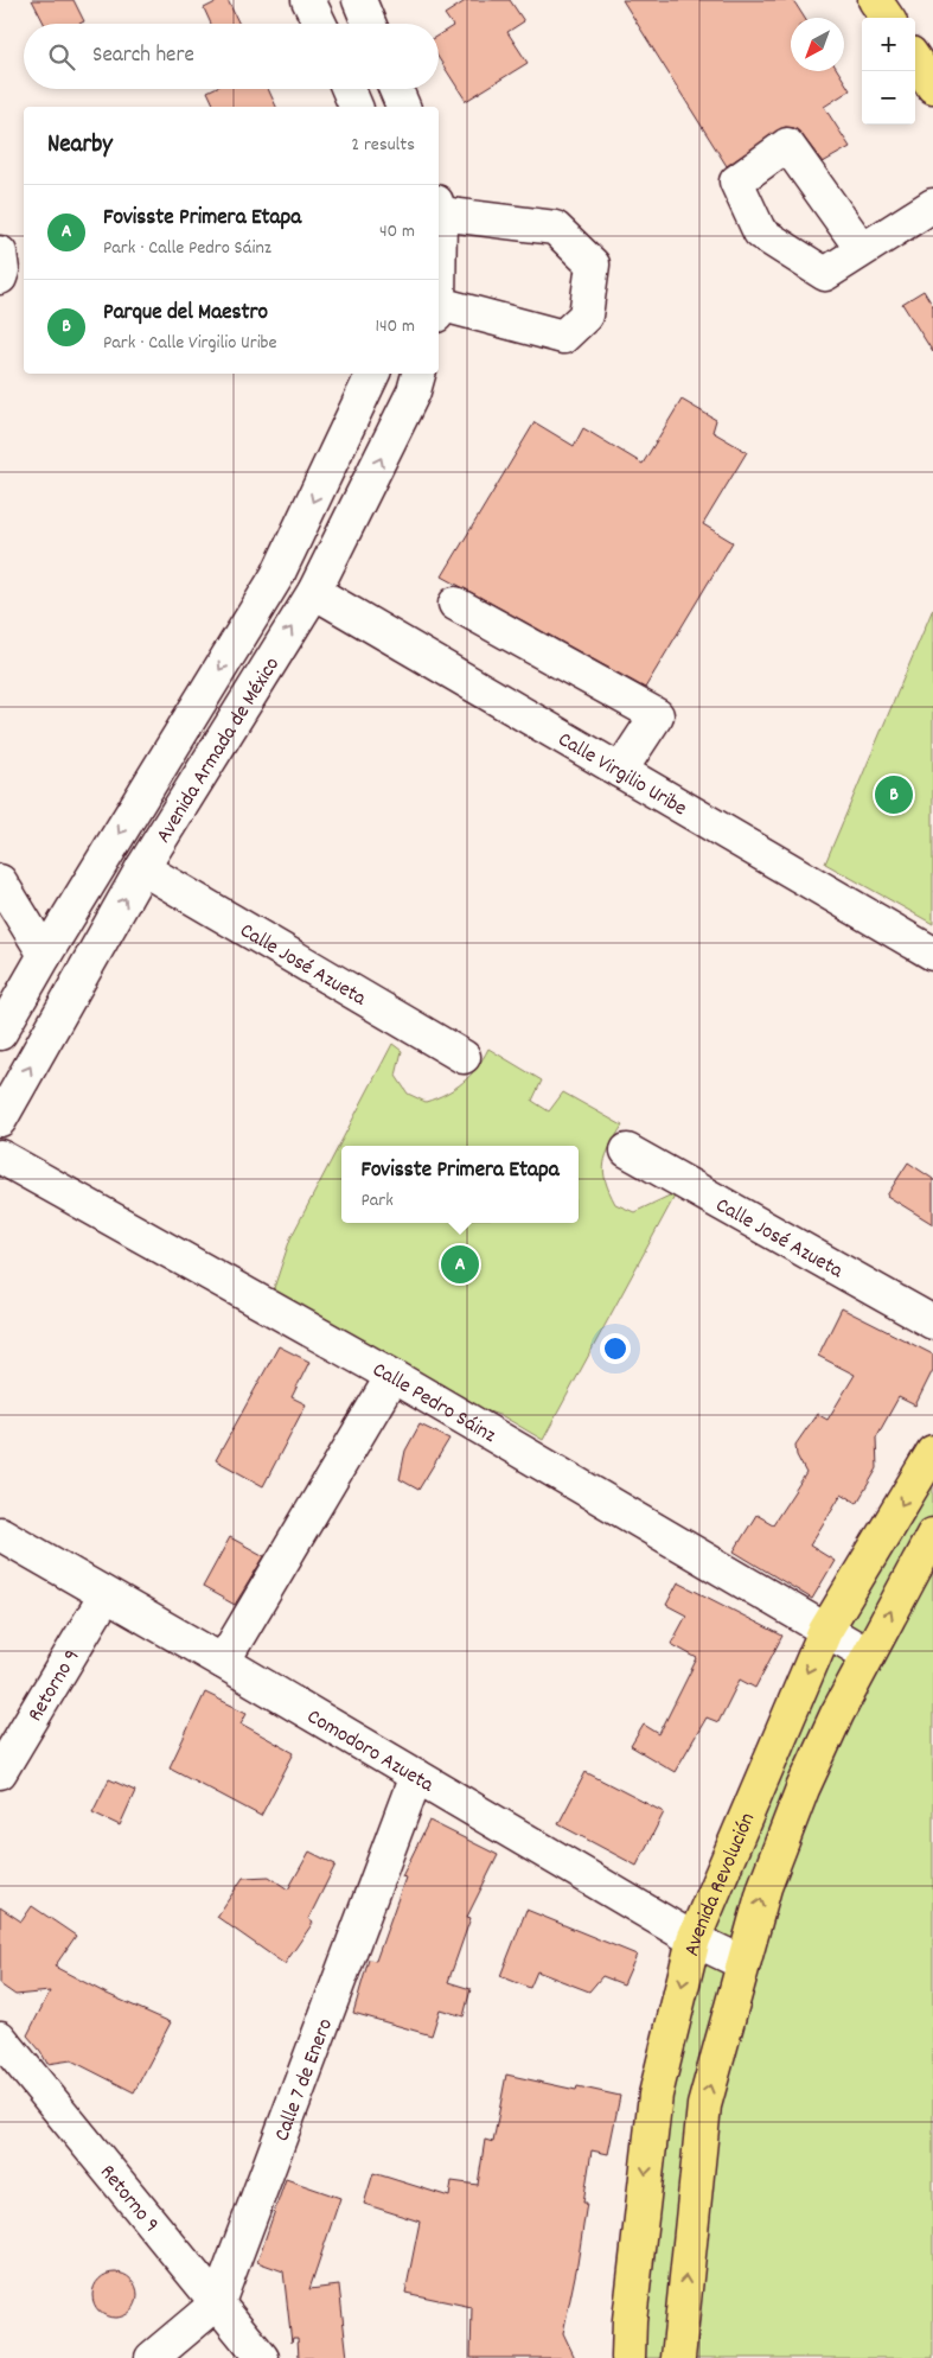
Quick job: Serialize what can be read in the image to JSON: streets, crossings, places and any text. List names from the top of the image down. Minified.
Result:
{"streets":{"main road":["Avenida Revolución"],"street":["Avenida Armada de México","Calle Virgilio Uribe","Calle José Azueta","Calle Pedro Sáinz","Retorno 9","Comodoro Azueta","Calle 7 de Enero"]},"crossings":[["Avenida Armada de México","Calle Virgilio Uribe"],["Avenida Armada de México","Calle José Azueta"],["Calle Pedro Sáinz","Avenida Revolución"],["Retorno 9","Comodoro Azueta"],["Retorno 9","Calle 7 de Enero"],["Comodoro Azueta","Avenida Revolución"],["Comodoro Azueta","Calle 7 de Enero"]],"north":"bottom left","page":{"map_buttons":["+","−"],"search":"Search here","heading":["Nearby","2 results"],"list":[{"mark":"A","name":"Fovisste Primera Etapa","note":"Park · Calle Pedro Sáinz","value":"40 m"},{"mark":"B","name":"Parque del Maestro","note":"Park · Calle Virgilio Uribe","value":"140 m"}],"pins":["B","A"],"popup":["Fovisste Primera Etapa","Park"]}}
